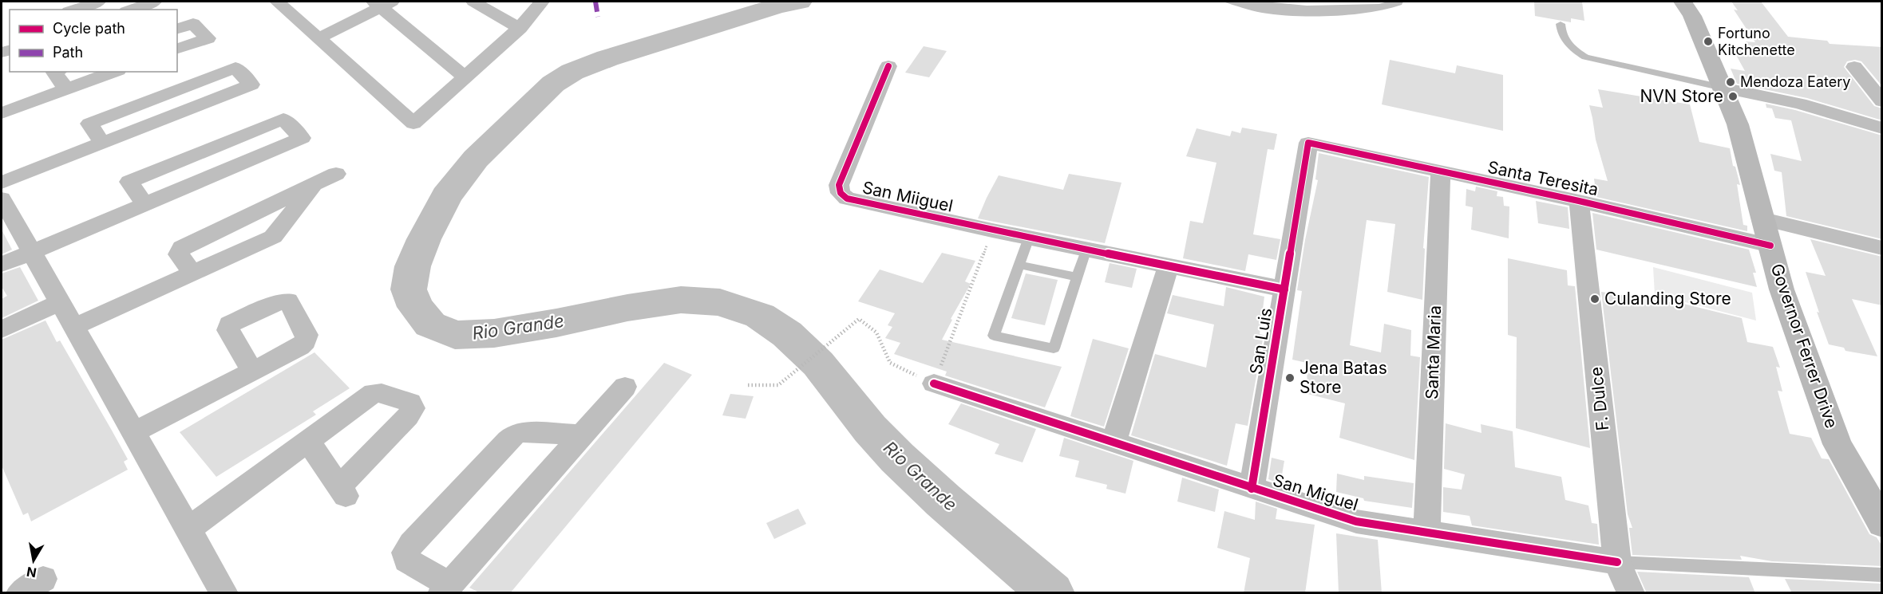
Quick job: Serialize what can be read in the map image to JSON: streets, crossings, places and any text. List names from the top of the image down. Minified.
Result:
{"streets":{"main road":["Governor Ferrer Drive"],"street":["Santa Teresita","San Miiguel","San Luis","Santa Maria","F. Dulce","San Miguel"]},"crossings":[["Santa Teresita","San Luis"],["Santa Teresita","Governor Ferrer Drive"],["Santa Teresita","Santa Maria"],["Santa Teresita","F. Dulce"],["San Miiguel","San Luis"],["San Luis","San Miguel"],["Santa Maria","San Miguel"],["F. Dulce","San Miguel"]],"water":["Rio Grande"],"places":["Fortuno Kitchenette","Mendoza Eatery","NVN Store","Culanding Store","Jena Batas Store"],"legend":["Cycle path","Path"],"north":"bottom"}
